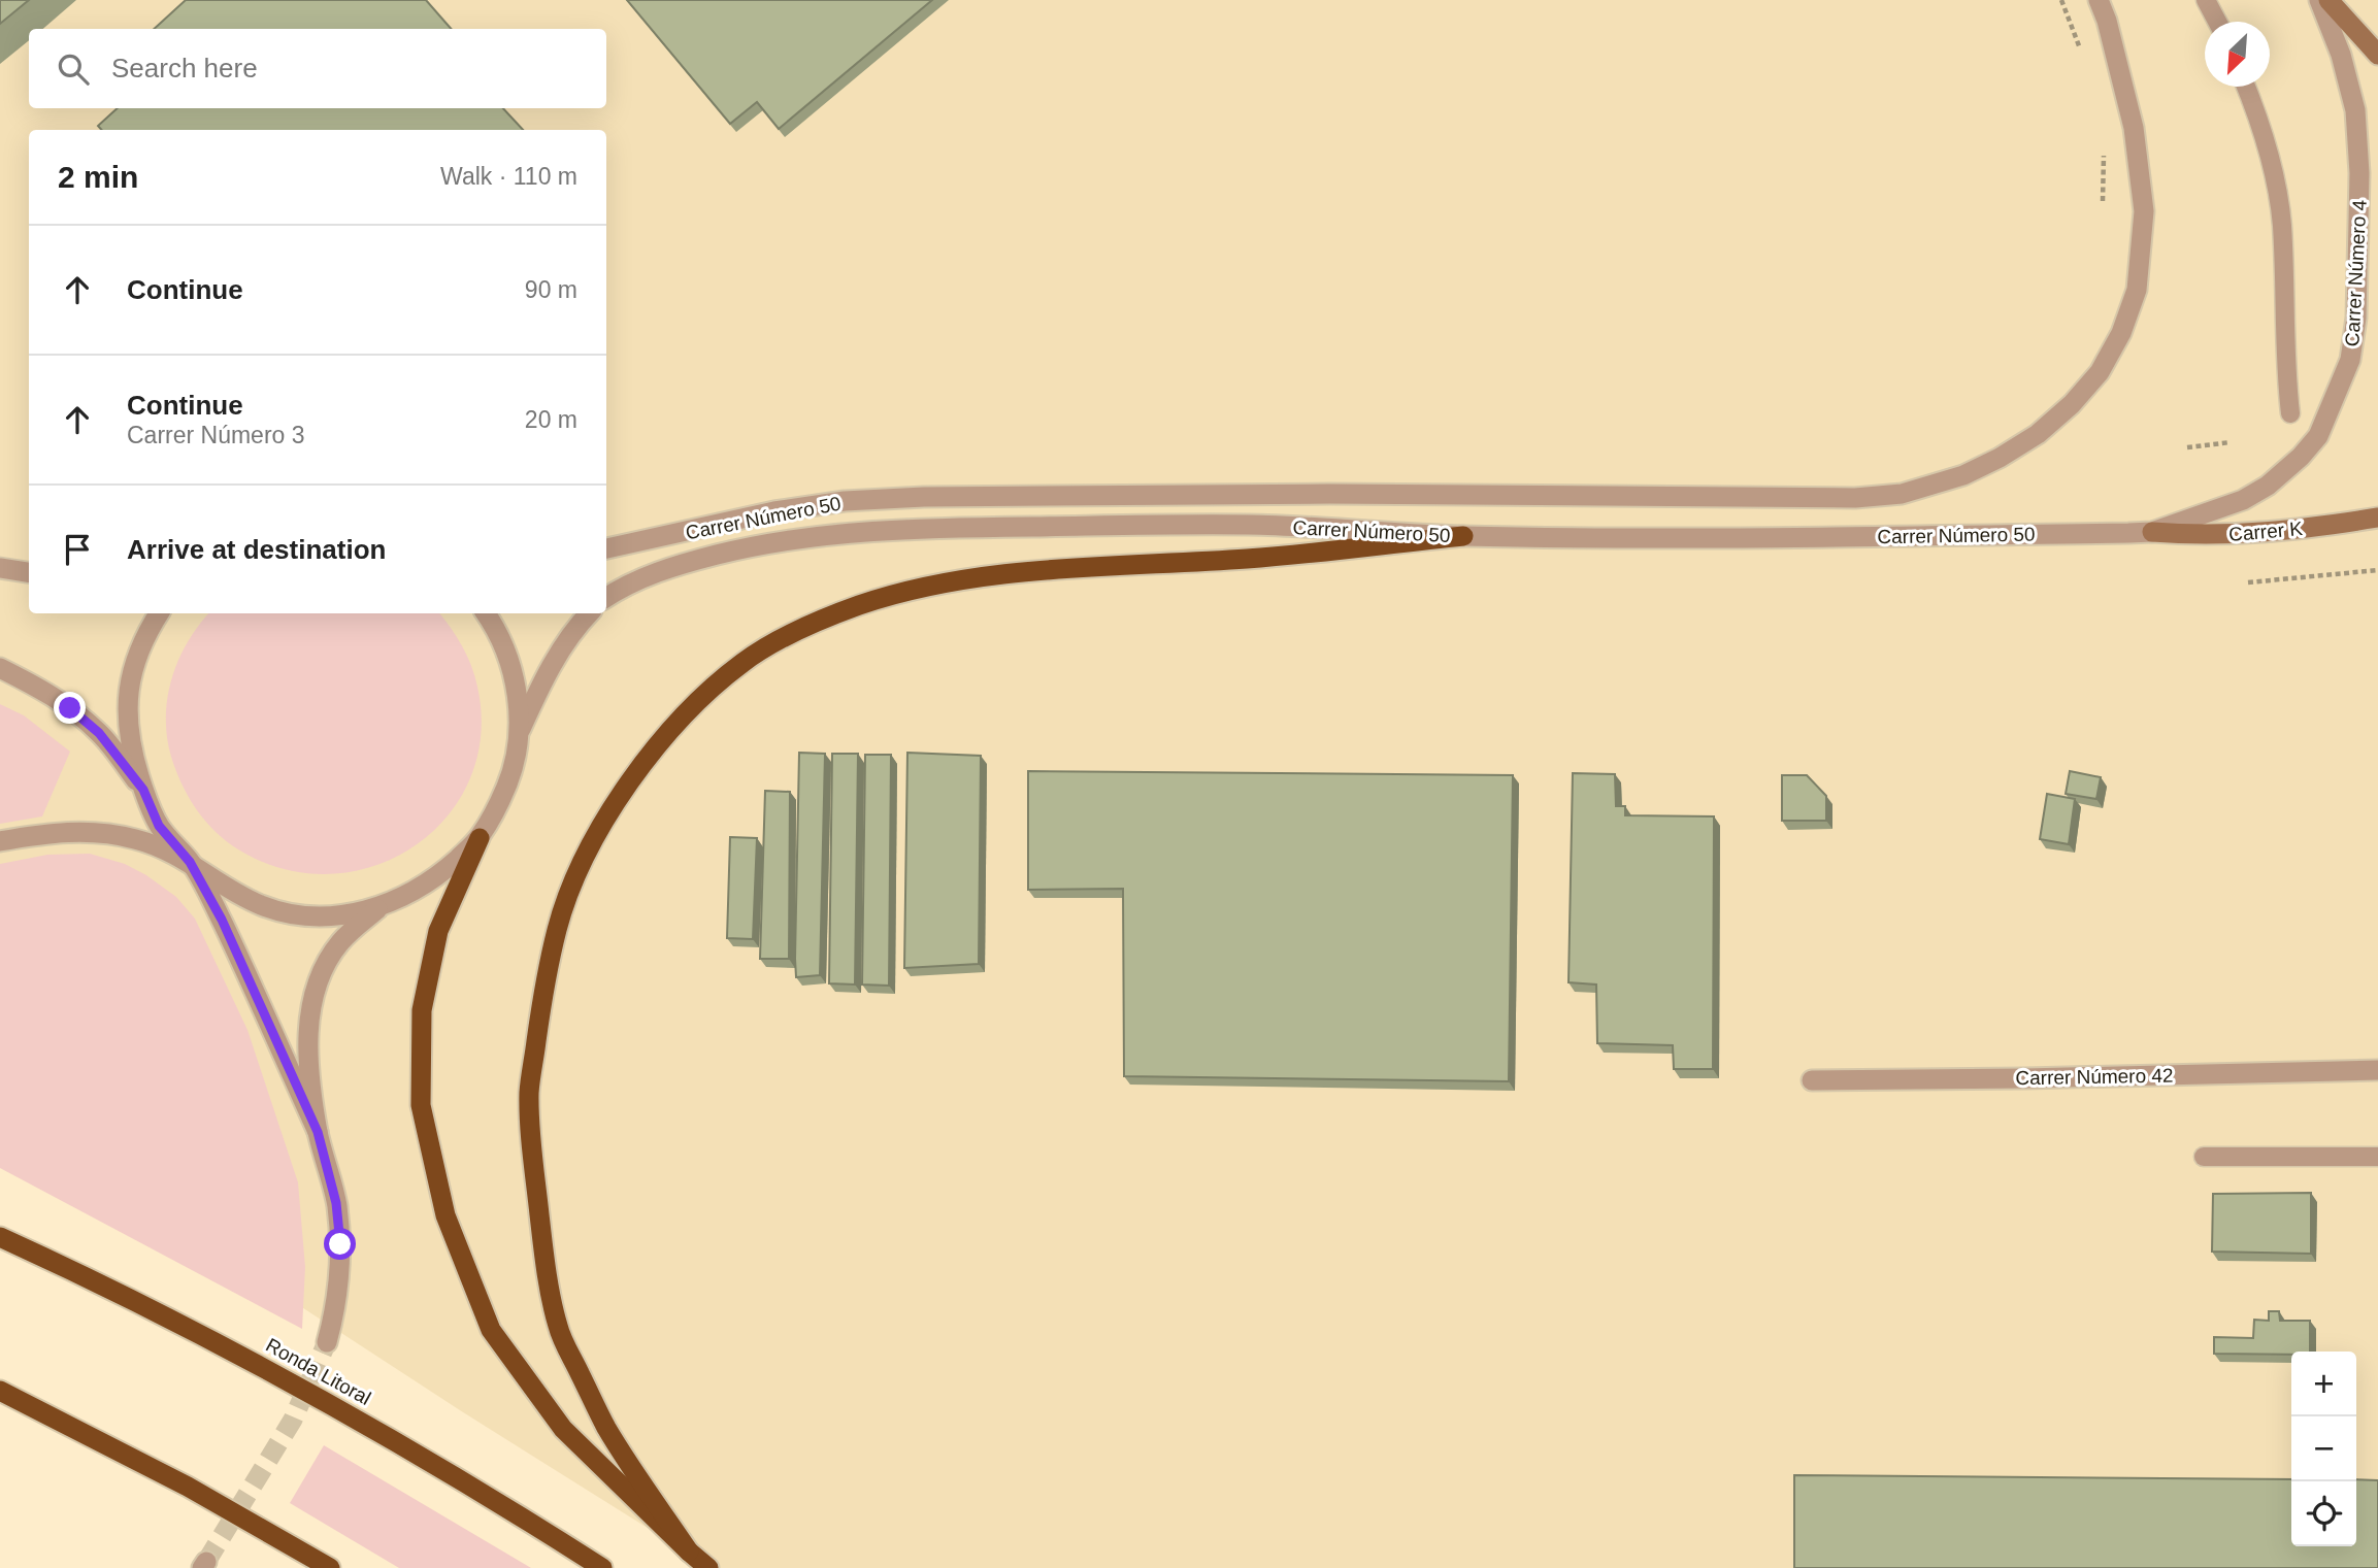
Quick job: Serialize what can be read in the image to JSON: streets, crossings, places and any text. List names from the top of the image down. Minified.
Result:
{"streets":{"highway":["Ronda Litoral"],"main road":["Carrer K"],"street":["Carrer Número 4","Carrer Número 50","Carrer Número 42"]},"crossings":[["Carrer Número 4","Carrer Número 50"],["Carrer Número 4","Carrer K"],["Carrer Número 50","Carrer K"]],"north":"bottom left","page":{"search":"Search here","heading":["2 min","Walk · 110 m"],"list":[["Continue","90 m"],["Continue","Carrer Número 3","20 m"],"Arrive at destination"],"map_buttons":["+","−"]}}
